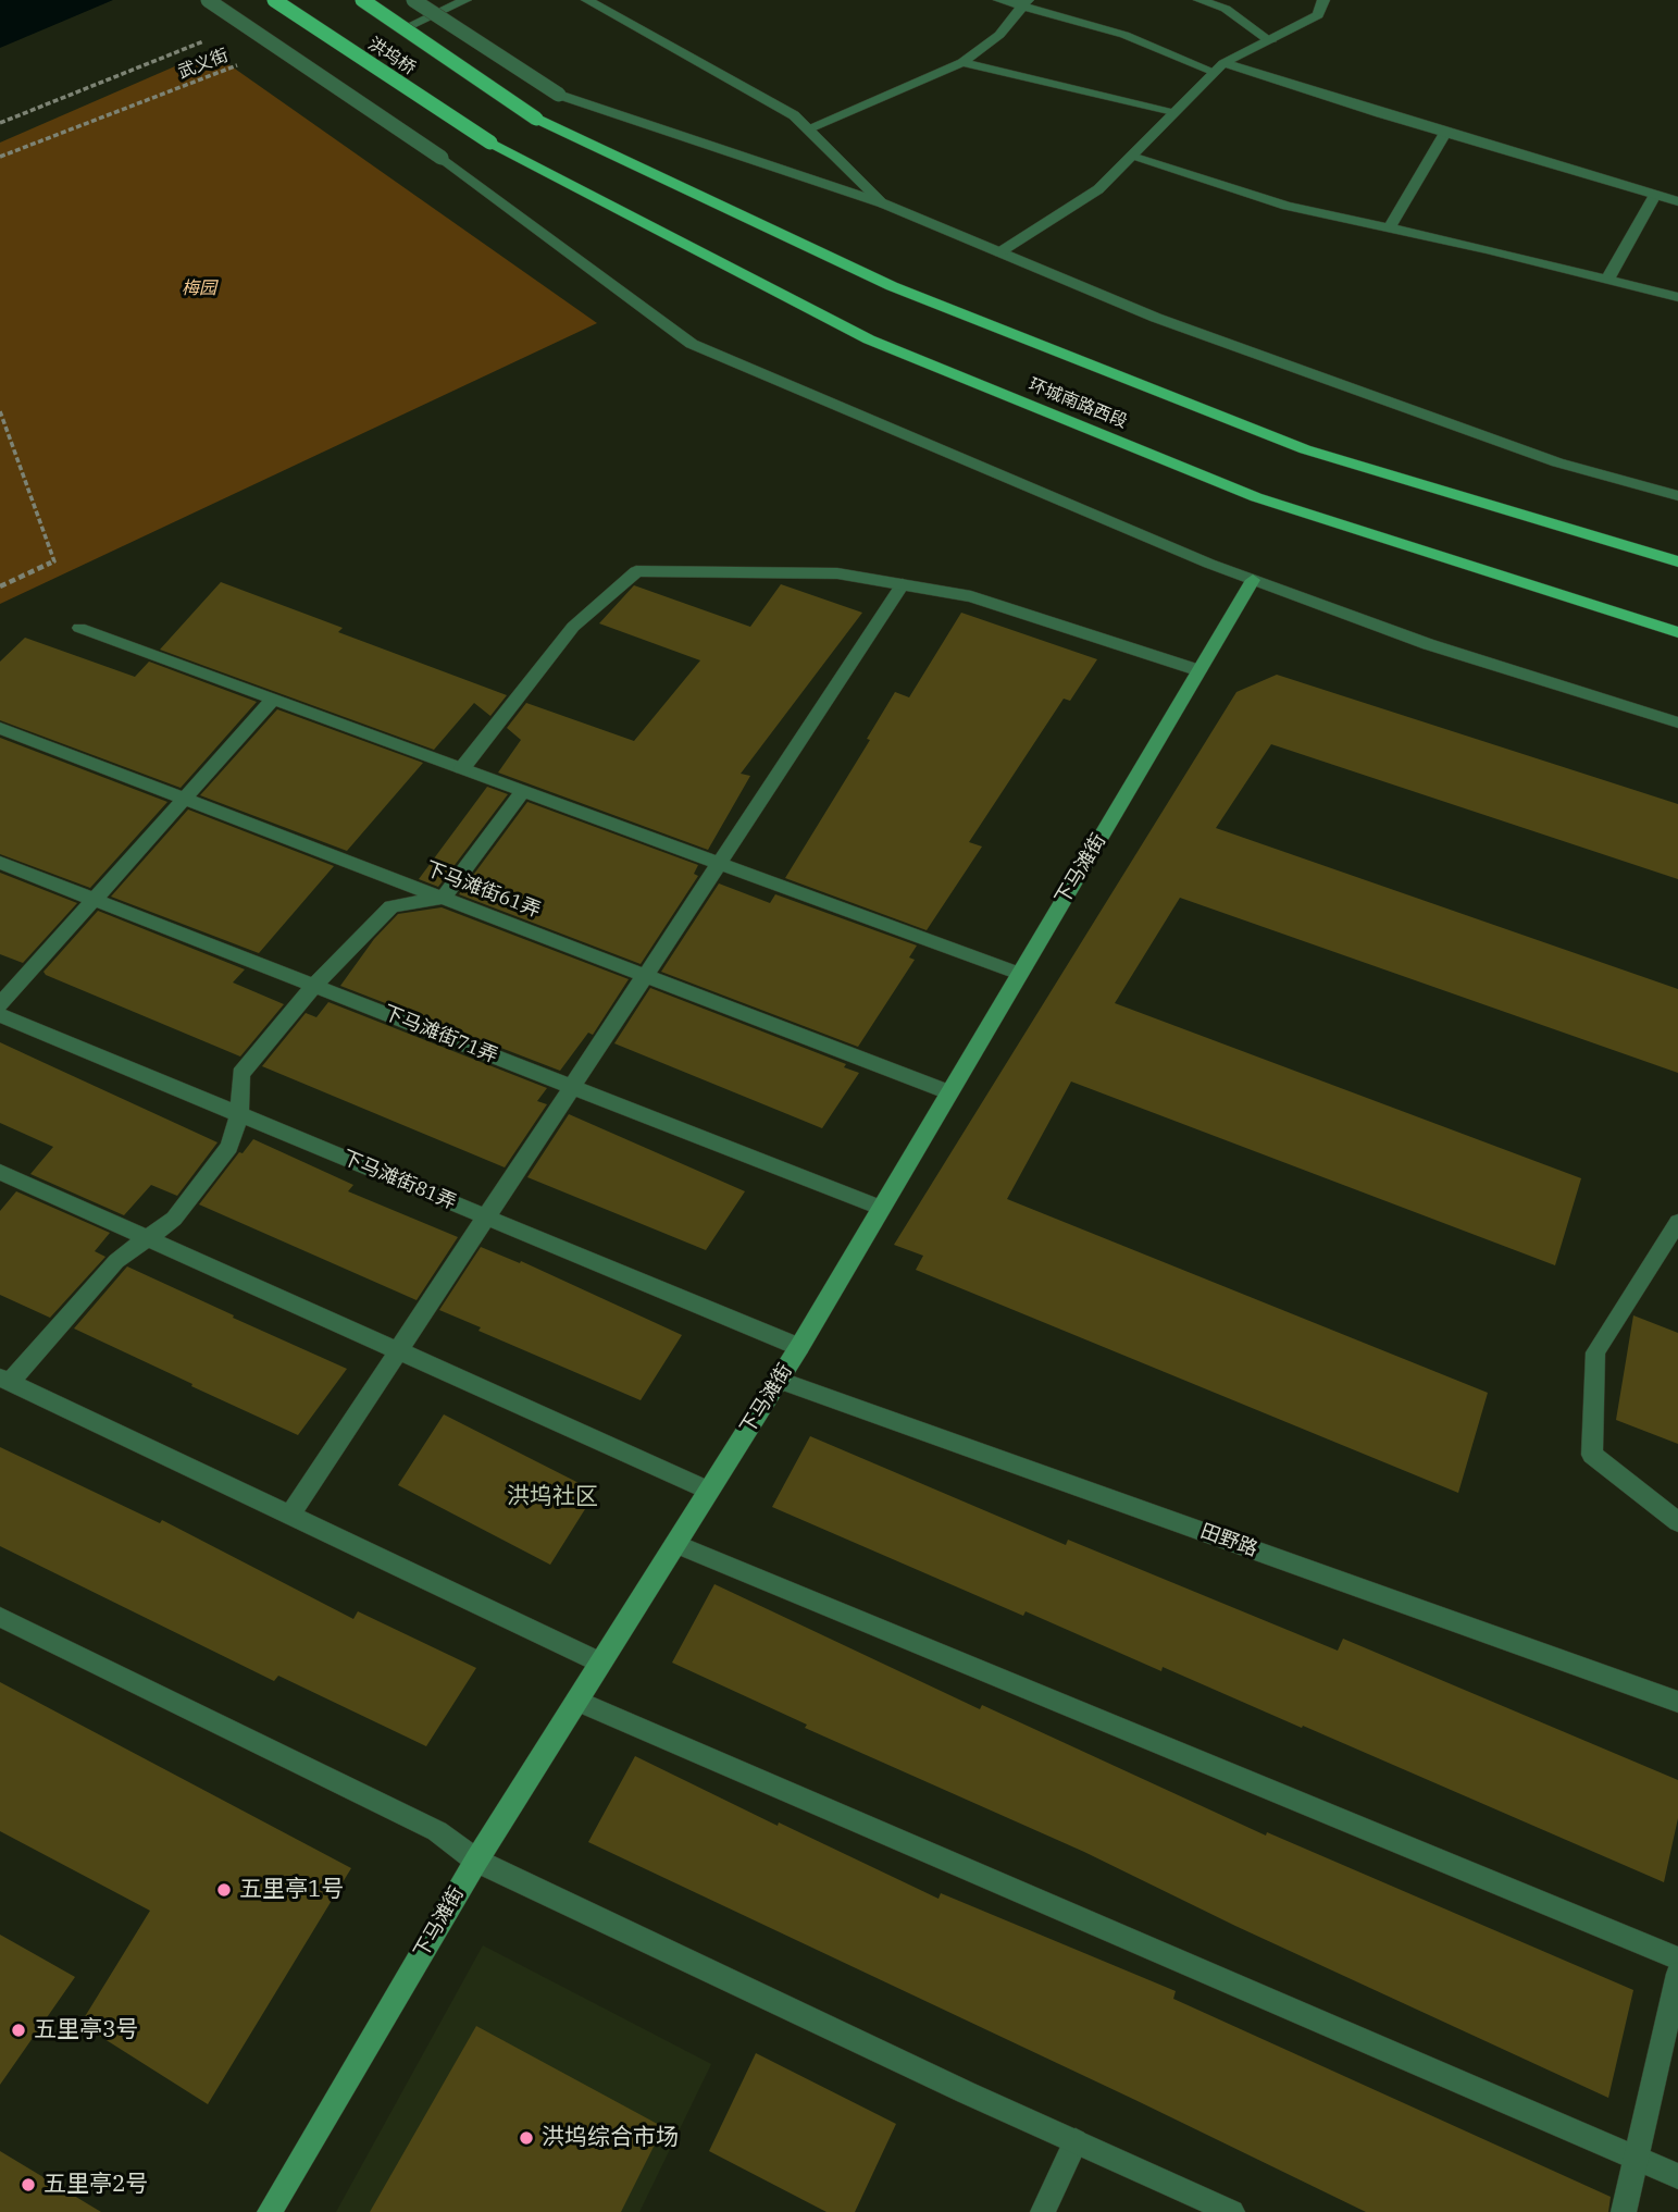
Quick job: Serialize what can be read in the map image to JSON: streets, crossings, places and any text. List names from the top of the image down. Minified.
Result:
{"streets":{"main road":["洪坞桥","环城南路西段"],"street":["下马滩街","下马滩街61弄","下马滩街71弄","下马滩街81弄","田野路"],"path":["武义街"]},"crossings":[["洪坞桥","环城南路西段"],["下马滩街","下马滩街61弄"],["下马滩街","下马滩街71弄"],["下马滩街","下马滩街81弄"],["下马滩街","田野路"]],"districts":["洪坞社区"],"parks":["梅园"],"places":["五里亭1号","五里亭3号","洪坞综合市场","五里亭2号"]}
